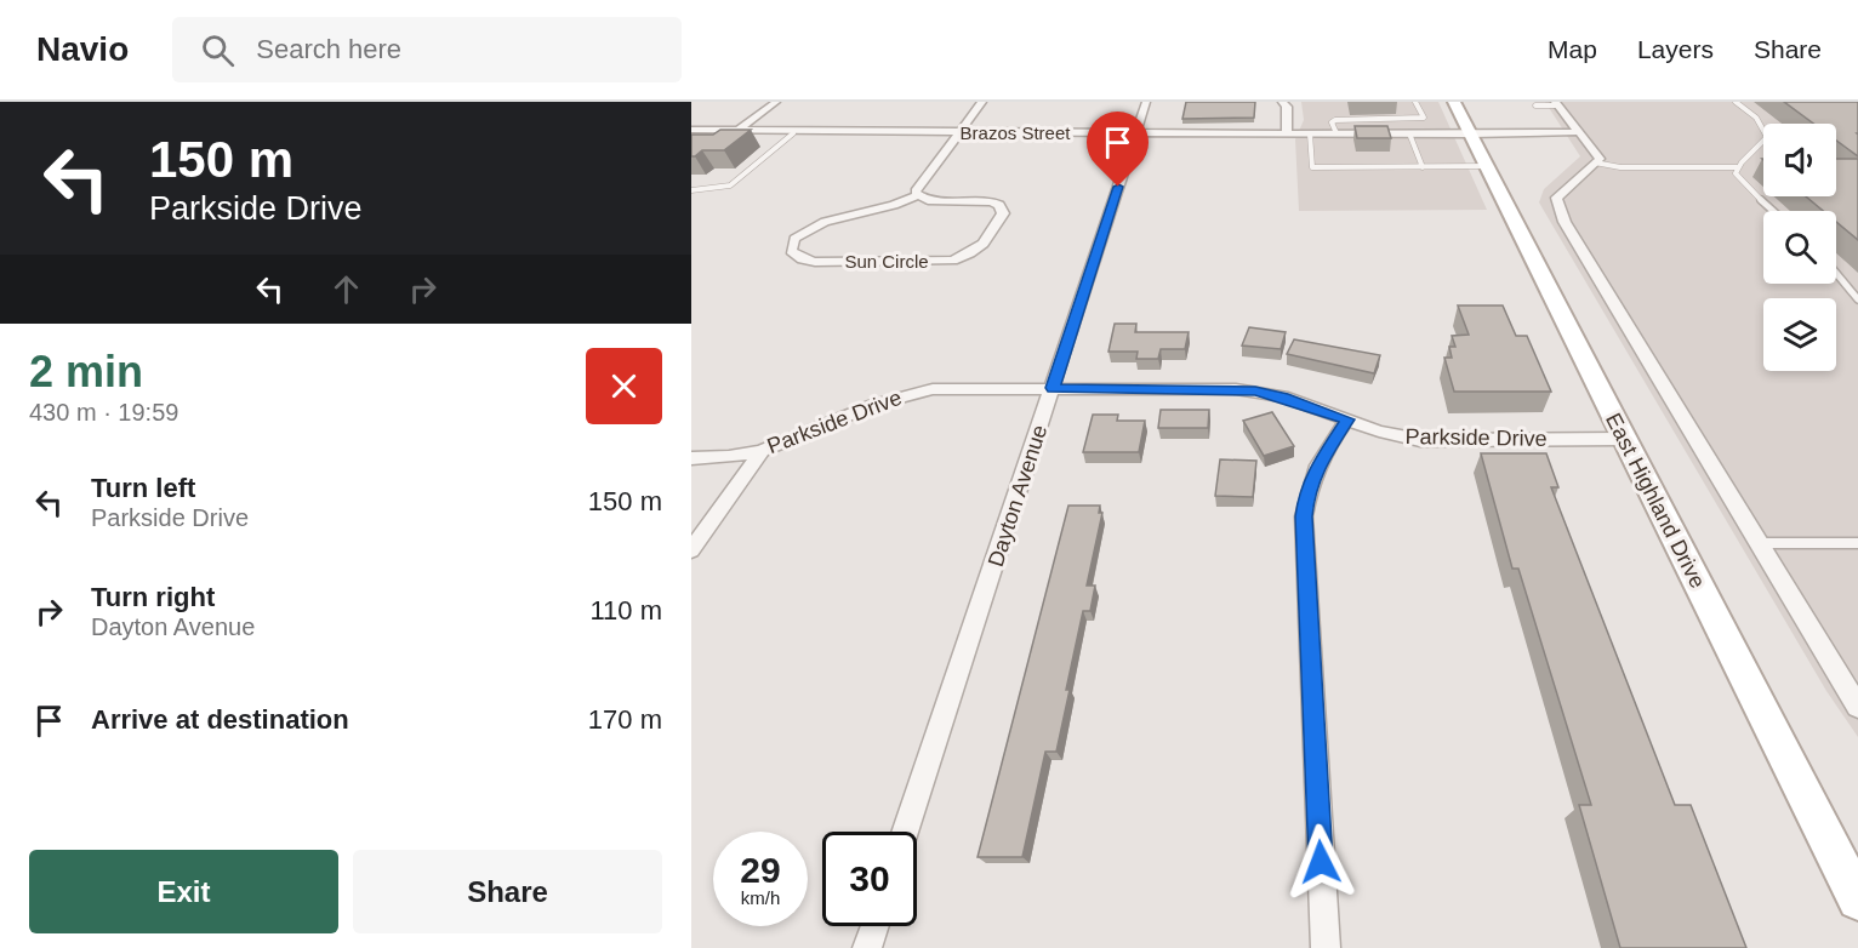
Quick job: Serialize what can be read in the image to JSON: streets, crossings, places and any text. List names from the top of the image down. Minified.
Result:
{"streets":{"main road":["East Highland Drive"],"street":["Brazos Street","Sun Circle","Parkside Drive","Dayton Avenue"]},"crossings":[["Brazos Street","Dayton Avenue"],["Brazos Street","East Highland Drive"],["Parkside Drive","Dayton Avenue"],["Parkside Drive","East Highland Drive"]],"page":{"header":"Navio","search":"Search here","nav":["Map","Layers","Share"],"turn":["150 m","Parkside Drive"],"heading":["2 min","430 m · 19:59"],"list":[{"name":"Turn left","note":"Parkside Drive","value":"150 m"},{"name":"Turn right","note":"Dayton Avenue","value":"110 m"},{"name":"Arrive at destination","value":"170 m"}],"speed":"29 km/h","limit":"30","buttons":["Exit","Share"]}}
